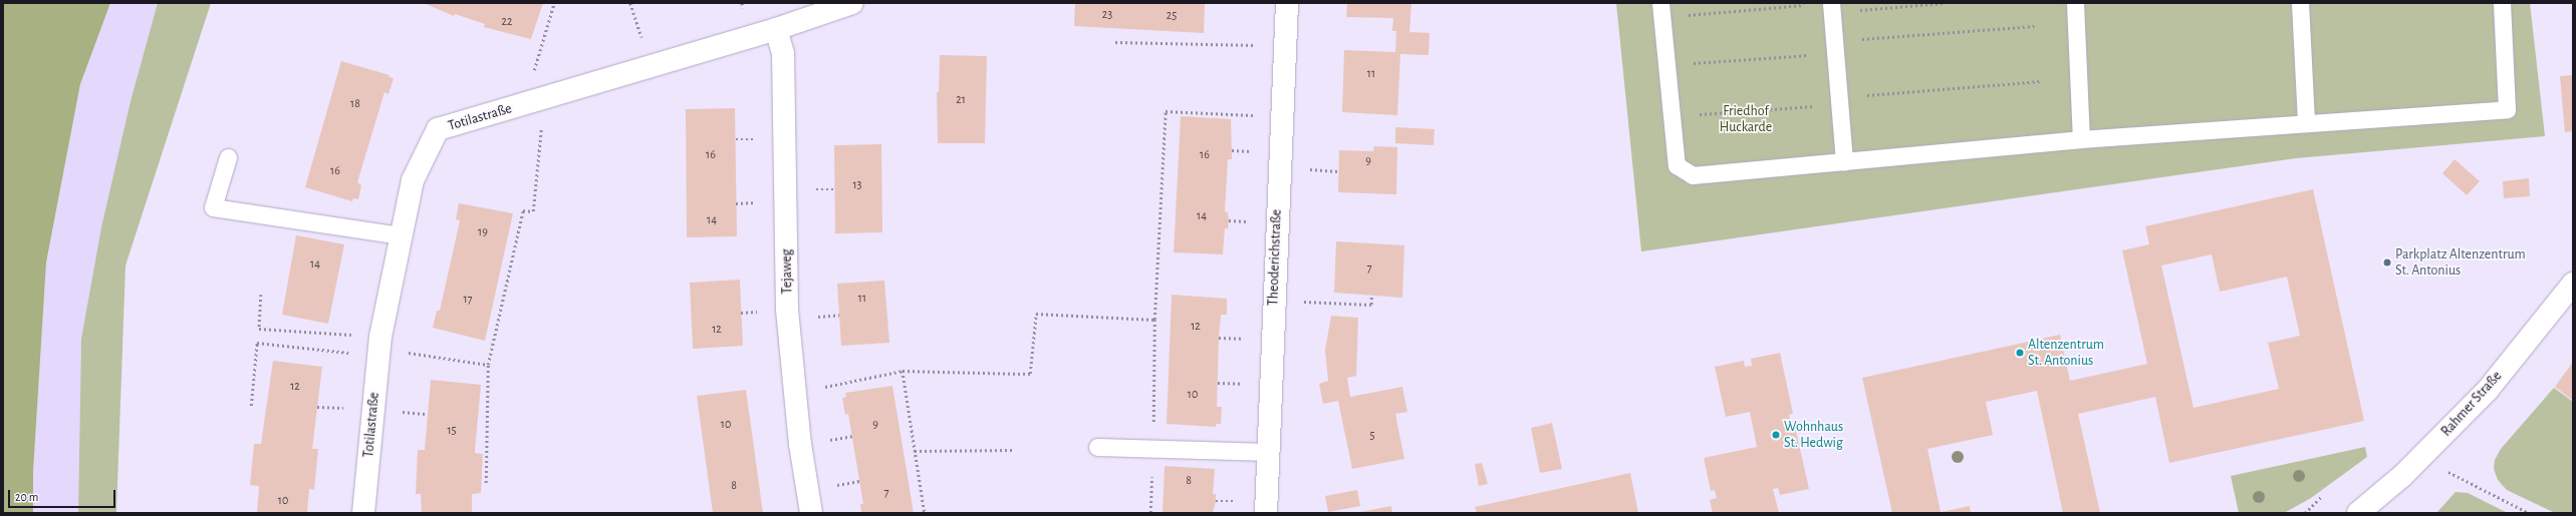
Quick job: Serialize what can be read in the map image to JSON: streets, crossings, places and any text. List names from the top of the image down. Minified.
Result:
{"streets":{"street":["Totilastraße","Theoderichstraße","Tejaweg","Rahmer Straße"]},"crossings":[["Totilastraße","Tejaweg"]],"parks":["Friedhof Huckarde"],"places":["Parkplatz Altenzentrum St. Antonius","Altenzentrum St. Antonius","Wohnhaus St. Hedwig"],"house_numbers":["23","25","22","11","21","18","16","16","9","16","13","14","14","19","14","7","11","17","12","12","12","10","10","9","15","5","8","8","7","10"],"scale_bar":"20 m"}
